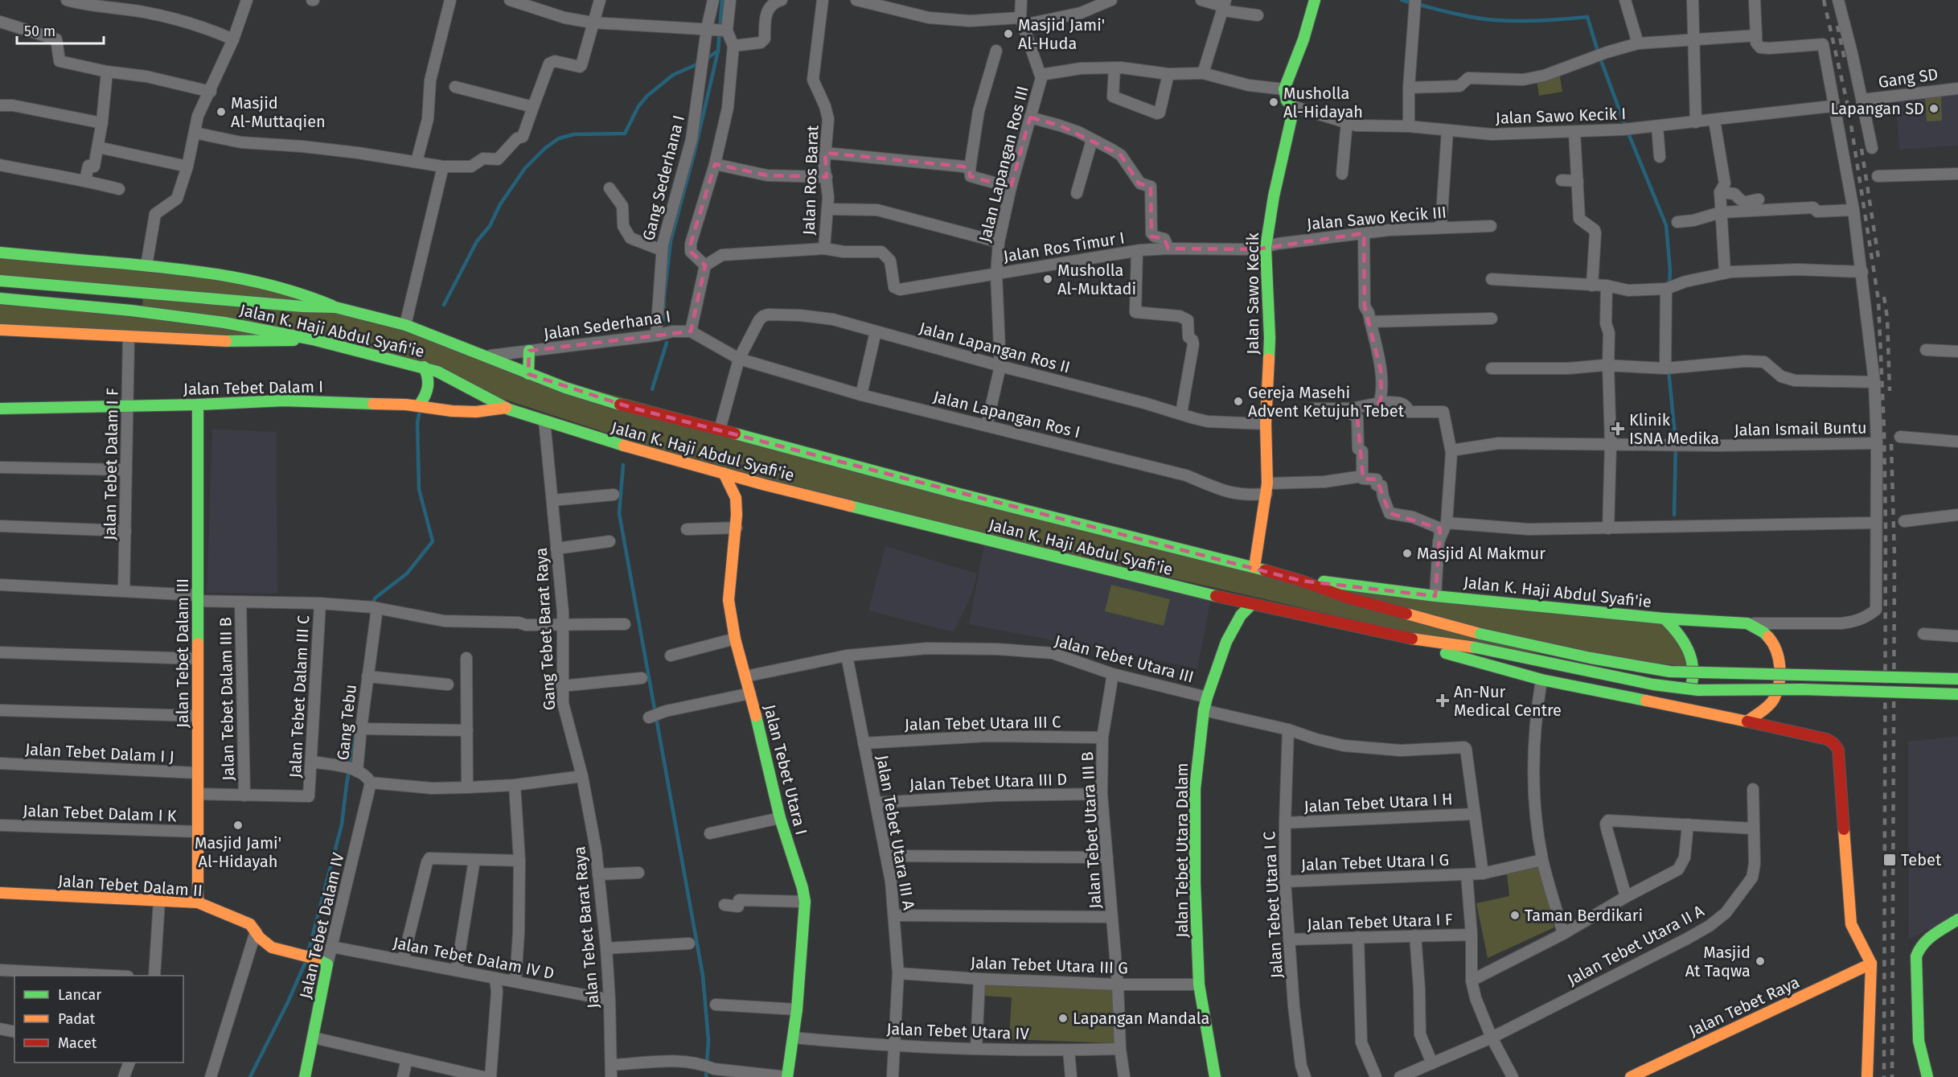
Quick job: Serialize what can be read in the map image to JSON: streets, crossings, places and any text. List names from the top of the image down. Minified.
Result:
{"streets":{"main road":["Jalan Sawo Kecik","Jalan K. Haji Abdul Syafi'ie","Jalan Tebet Dalam I","Jalan Tebet Dalam III","Jalan Tebet Utara I","Jalan Tebet Utara Dalam","Jalan Tebet Dalam II","Jalan Tebet Dalam IV","Jalan Tebet Raya"],"street":["Gang SD","Jalan Sawo Kecik I","Jalan Lapangan Ros III","Gang Sederhana I","Jalan Ros Barat","Jalan Sawo Kecik III","Jalan Ros Timur I","Jalan Sederhana I","Jalan Lapangan Ros II","Jalan Lapangan Ros I","Jalan Ismail Buntu","Jalan Tebet Dalam I F","Gang Tebet Barat Raya","Jalan Tebet Utara III","Jalan Tebet Dalam III C","Jalan Tebet Dalam III B","Gang Tebu","Jalan Tebet Utara III C","Jalan Tebet Dalam I J","Jalan Tebet Utara III D","Jalan Tebet Utara I H","Jalan Tebet Dalam I K","Jalan Tebet Utara III B","Jalan Tebet Utara III A","Jalan Tebet Utara I G","Jalan Tebet Utara I C","Jalan Tebet Utara I F","Jalan Tebet Barat Raya","Jalan Tebet Utara II A","Jalan Tebet Dalam IV D","Jalan Tebet Utara III G","Jalan Tebet Utara IV"]},"crossings":[["Jalan Sawo Kecik I","Jalan Sawo Kecik"],["Jalan Lapangan Ros III","Jalan Ros Timur I"],["Jalan Lapangan Ros III","Jalan Lapangan Ros II"],["Jalan Lapangan Ros III","Jalan Lapangan Ros I"],["Gang Sederhana I","Jalan Sederhana I"],["Jalan Ros Barat","Jalan Ros Timur I"],["Jalan Sawo Kecik III","Jalan Ros Timur I"],["Jalan Sawo Kecik III","Jalan Sawo Kecik"],["Jalan Sawo Kecik","Jalan K. Haji Abdul Syafi'ie"],["Jalan Sawo Kecik","Jalan Lapangan Ros II"],["Jalan Sawo Kecik","Jalan Lapangan Ros I"],["Jalan Sederhana I","Jalan K. Haji Abdul Syafi'ie"],["Jalan Sederhana I","Jalan Lapangan Ros II"],["Jalan Sederhana I","Jalan Lapangan Ros I"],["Jalan K. Haji Abdul Syafi'ie","Jalan Tebet Dalam I"],["Jalan K. Haji Abdul Syafi'ie","Gang Tebet Barat Raya"],["Jalan K. Haji Abdul Syafi'ie","Jalan Tebet Utara I"],["Jalan K. Haji Abdul Syafi'ie","Jalan Tebet Utara Dalam"],["Jalan K. Haji Abdul Syafi'ie","Jalan Tebet Raya"],["Jalan Lapangan Ros II","Jalan Lapangan Ros I"],["Jalan Tebet Dalam I","Jalan Tebet Dalam I F"],["Jalan Tebet Dalam I","Jalan Tebet Dalam III"],["Gang Tebet Barat Raya","Jalan Tebet Barat Raya"],["Jalan Tebet Dalam III","Jalan Tebet Dalam III C"],["Jalan Tebet Dalam III","Jalan Tebet Dalam I J"],["Jalan Tebet Dalam III","Jalan Tebet Dalam I K"],["Jalan Tebet Dalam III","Jalan Tebet Dalam II"],["Jalan Tebet Utara III","Jalan Tebet Utara I"],["Jalan Tebet Utara III","Jalan Tebet Utara III B"],["Jalan Tebet Utara III","Jalan Tebet Utara III A"],["Jalan Tebet Utara III","Jalan Tebet Utara Dalam"],["Jalan Tebet Dalam III C","Jalan Tebet Dalam III B"],["Jalan Tebet Utara III C","Jalan Tebet Utara III B"],["Jalan Tebet Utara III C","Jalan Tebet Utara III A"],["Jalan Tebet Utara I","Jalan Tebet Utara IV"],["Jalan Tebet Utara III D","Jalan Tebet Utara III B"],["Jalan Tebet Utara III D","Jalan Tebet Utara III A"],["Jalan Tebet Utara I H","Jalan Tebet Utara I C"],["Jalan Tebet Utara III B","Jalan Tebet Utara III G"],["Jalan Tebet Utara III B","Jalan Tebet Utara IV"],["Jalan Tebet Utara III A","Jalan Tebet Utara III G"],["Jalan Tebet Utara III A","Jalan Tebet Utara IV"],["Jalan Tebet Utara Dalam","Jalan Tebet Utara III G"],["Jalan Tebet Utara I G","Jalan Tebet Utara I C"],["Jalan Tebet Dalam II","Jalan Tebet Dalam IV"],["Jalan Tebet Utara I C","Jalan Tebet Utara I F"],["Jalan Tebet Dalam IV","Jalan Tebet Dalam IV D"],["Jalan Tebet Barat Raya","Jalan Tebet Dalam IV D"]],"places":{"other":["Masjid Jami' Al-Huda","Musholla Al-Hidayah","Lapangan SD","Masjid Al-Muttaqien","Musholla Al-Muktadi","Gereja Masehi Advent Ketujuh Tebet","Masjid Al Makmur","Masjid Jami' Al-Hidayah","Taman Berdikari","Masjid At Taqwa","Lapangan Mandala"],"health":["Klinik ISNA Medika","An-Nur Medical Centre"],"transit":["Tebet"]},"legend":["Lancar","Padat","Macet"],"scale_bar":"50 m"}
